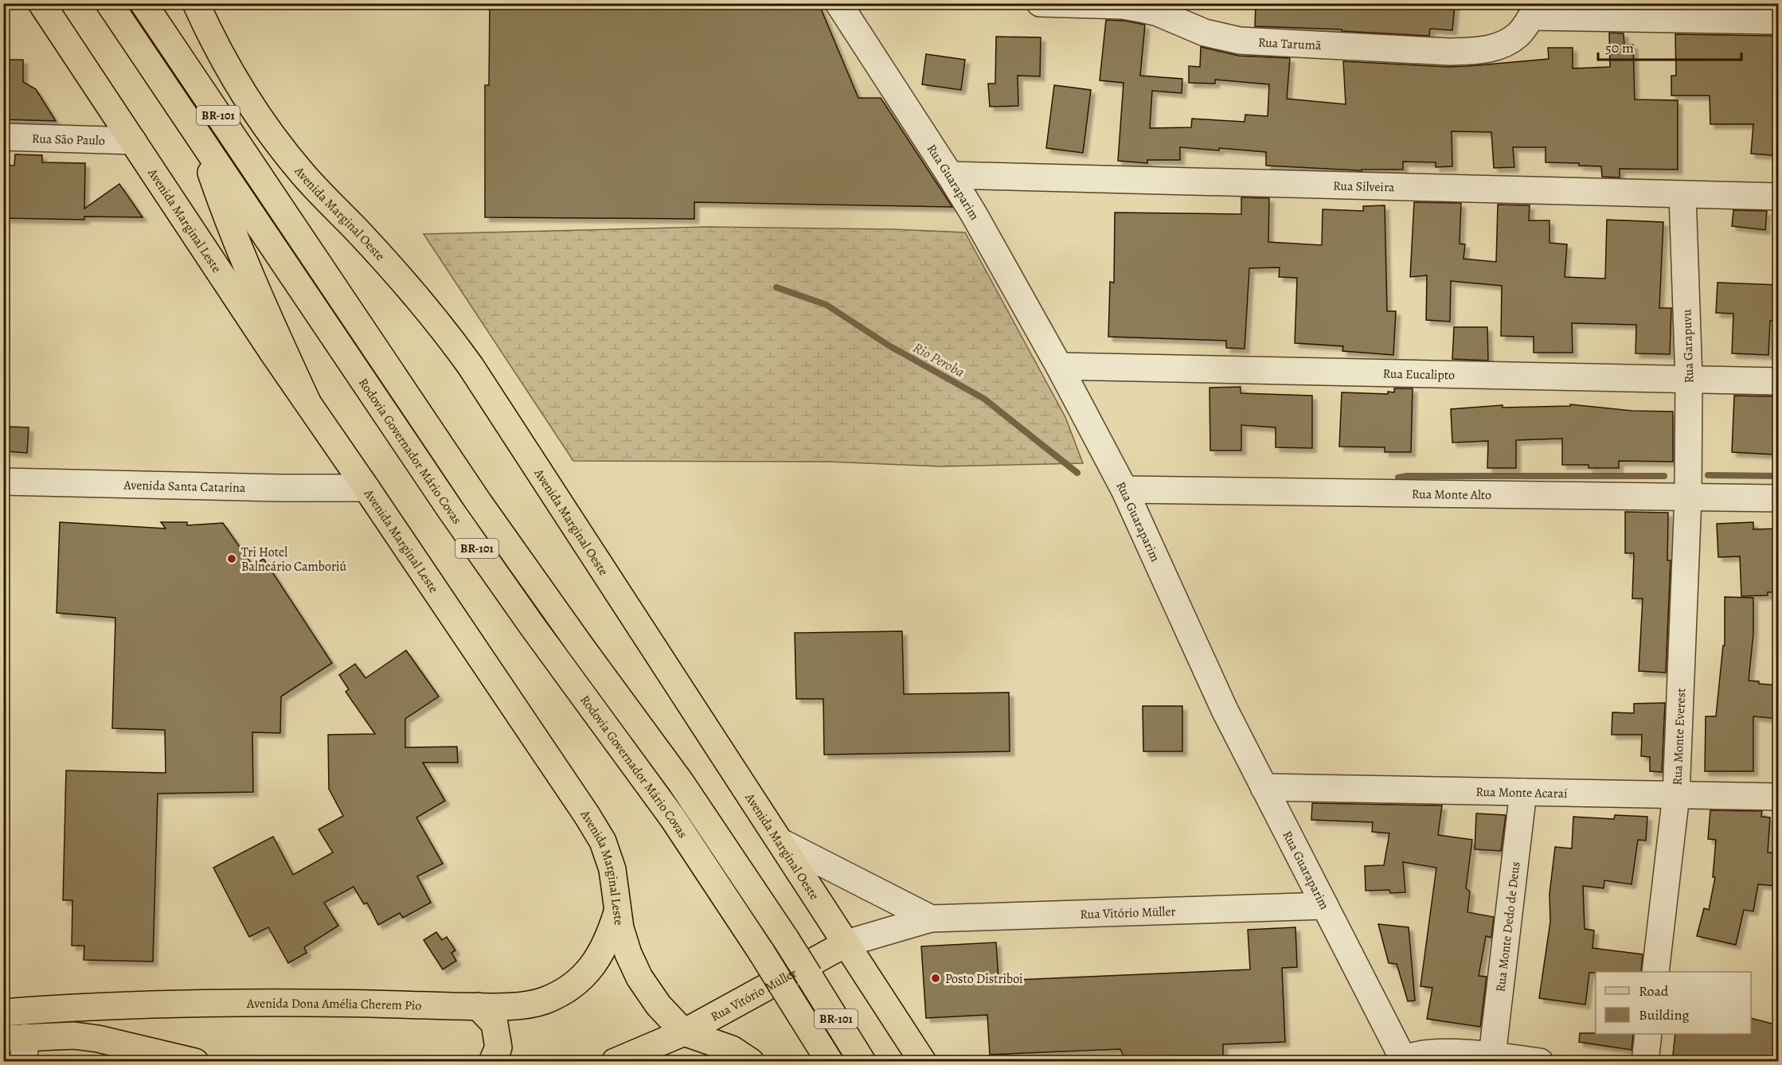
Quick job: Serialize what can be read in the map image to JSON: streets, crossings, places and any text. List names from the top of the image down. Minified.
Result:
{"streets":{"main road":["BR-101","Avenida Marginal Oeste","Avenida Marginal Leste","Rodovia Governador Mário Covas","Rua Vitório Müller","Avenida Dona Amélia Cherem Pio"],"street":["Rua Tarumã","Rua São Paulo","Rua Guaraparim","Rua Silveira","Rua Garapuvu","Rua Eucalipto","Avenida Santa Catarina","Rua Monte Alto","Rua Monte Everest","Rua Monte Acaraí","Rua Monte Dedo de Deus"]},"crossings":[["Rua São Paulo","Avenida Marginal Leste"],["Rua Guaraparim","Rua Silveira"],["Rua Guaraparim","Rua Eucalipto"],["Rua Guaraparim","Rua Monte Alto"],["Rua Guaraparim","Rua Monte Acaraí"],["Rua Guaraparim","Rua Vitório Müller"],["Rua Silveira","Rua Garapuvu"],["Avenida Marginal Oeste","Rua Vitório Müller"],["Avenida Marginal Leste","Avenida Santa Catarina"],["Avenida Marginal Leste","Rua Vitório Müller"],["Avenida Marginal Leste","Avenida Dona Amélia Cherem Pio"],["Rua Garapuvu","Rua Eucalipto"],["Rua Garapuvu","Rua Monte Alto"],["Rua Garapuvu","Rua Monte Everest"],["Rua Monte Alto","Rua Monte Everest"],["Rua Monte Everest","Rua Monte Acaraí"],["Rua Monte Acaraí","Rua Monte Dedo de Deus"]],"water":["Rio Peroba"],"places":["Tri Hotel Balneário Camboriú","Posto Distriboi"],"legend":["Road","Building"],"scale_bar":"50 m"}
